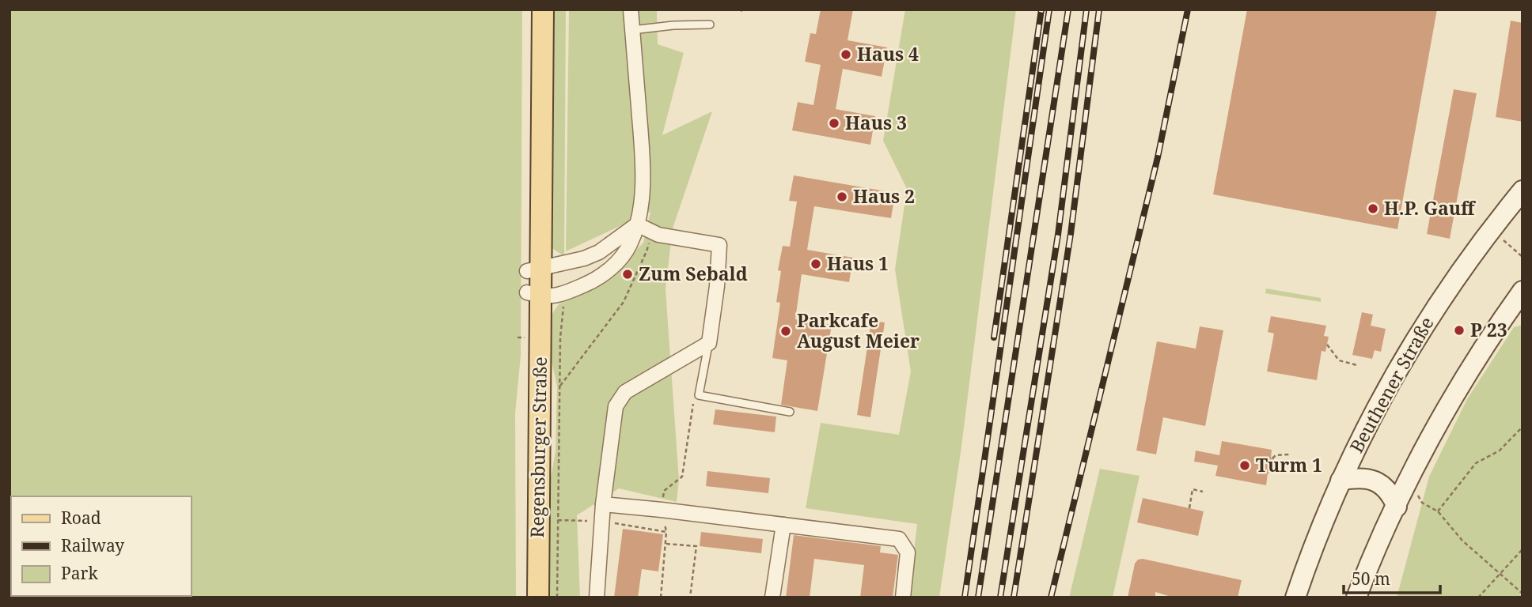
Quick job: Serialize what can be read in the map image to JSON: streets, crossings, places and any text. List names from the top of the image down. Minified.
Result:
{"streets":{"main road":["Beuthener Straße","Regensburger Straße"]},"places":["Haus 4","Haus 3","Haus 2","H.P. Gauff","Haus 1","Zum Sebald","P 23","Parkcafe August Meier","Turm 1"],"legend":["Road","Railway","Park"],"scale_bar":"50 m"}
